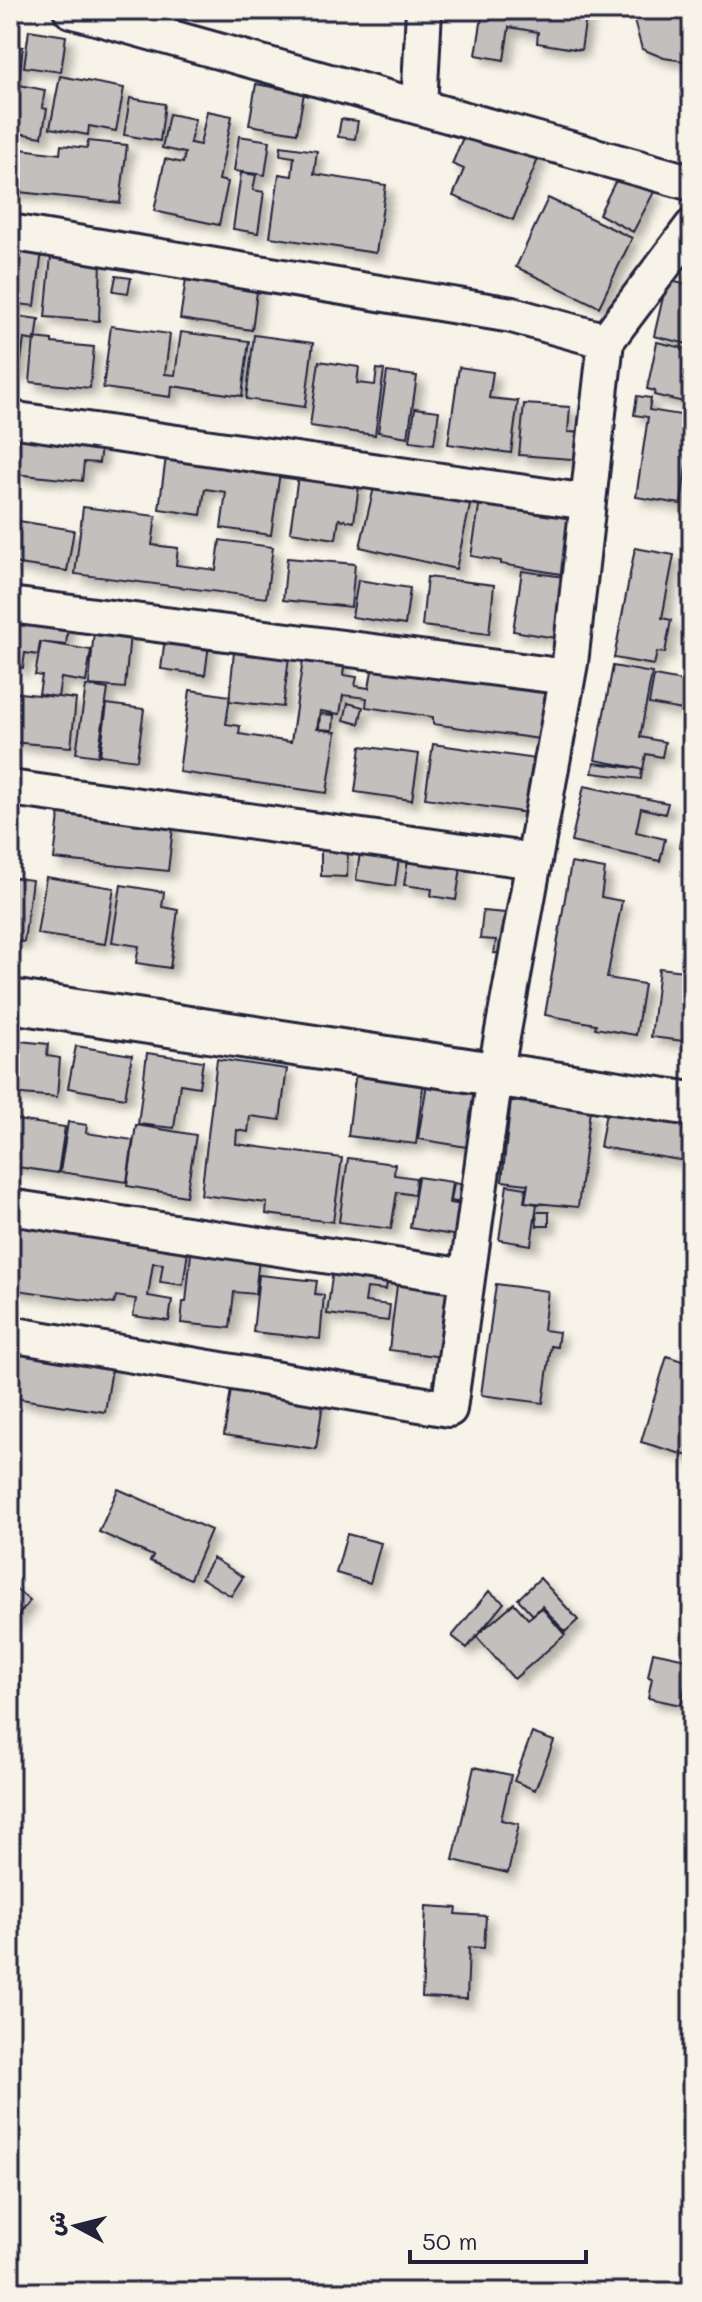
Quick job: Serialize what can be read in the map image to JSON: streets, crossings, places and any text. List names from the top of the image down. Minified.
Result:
{"scale_bar":"50 m","north":"left"}
